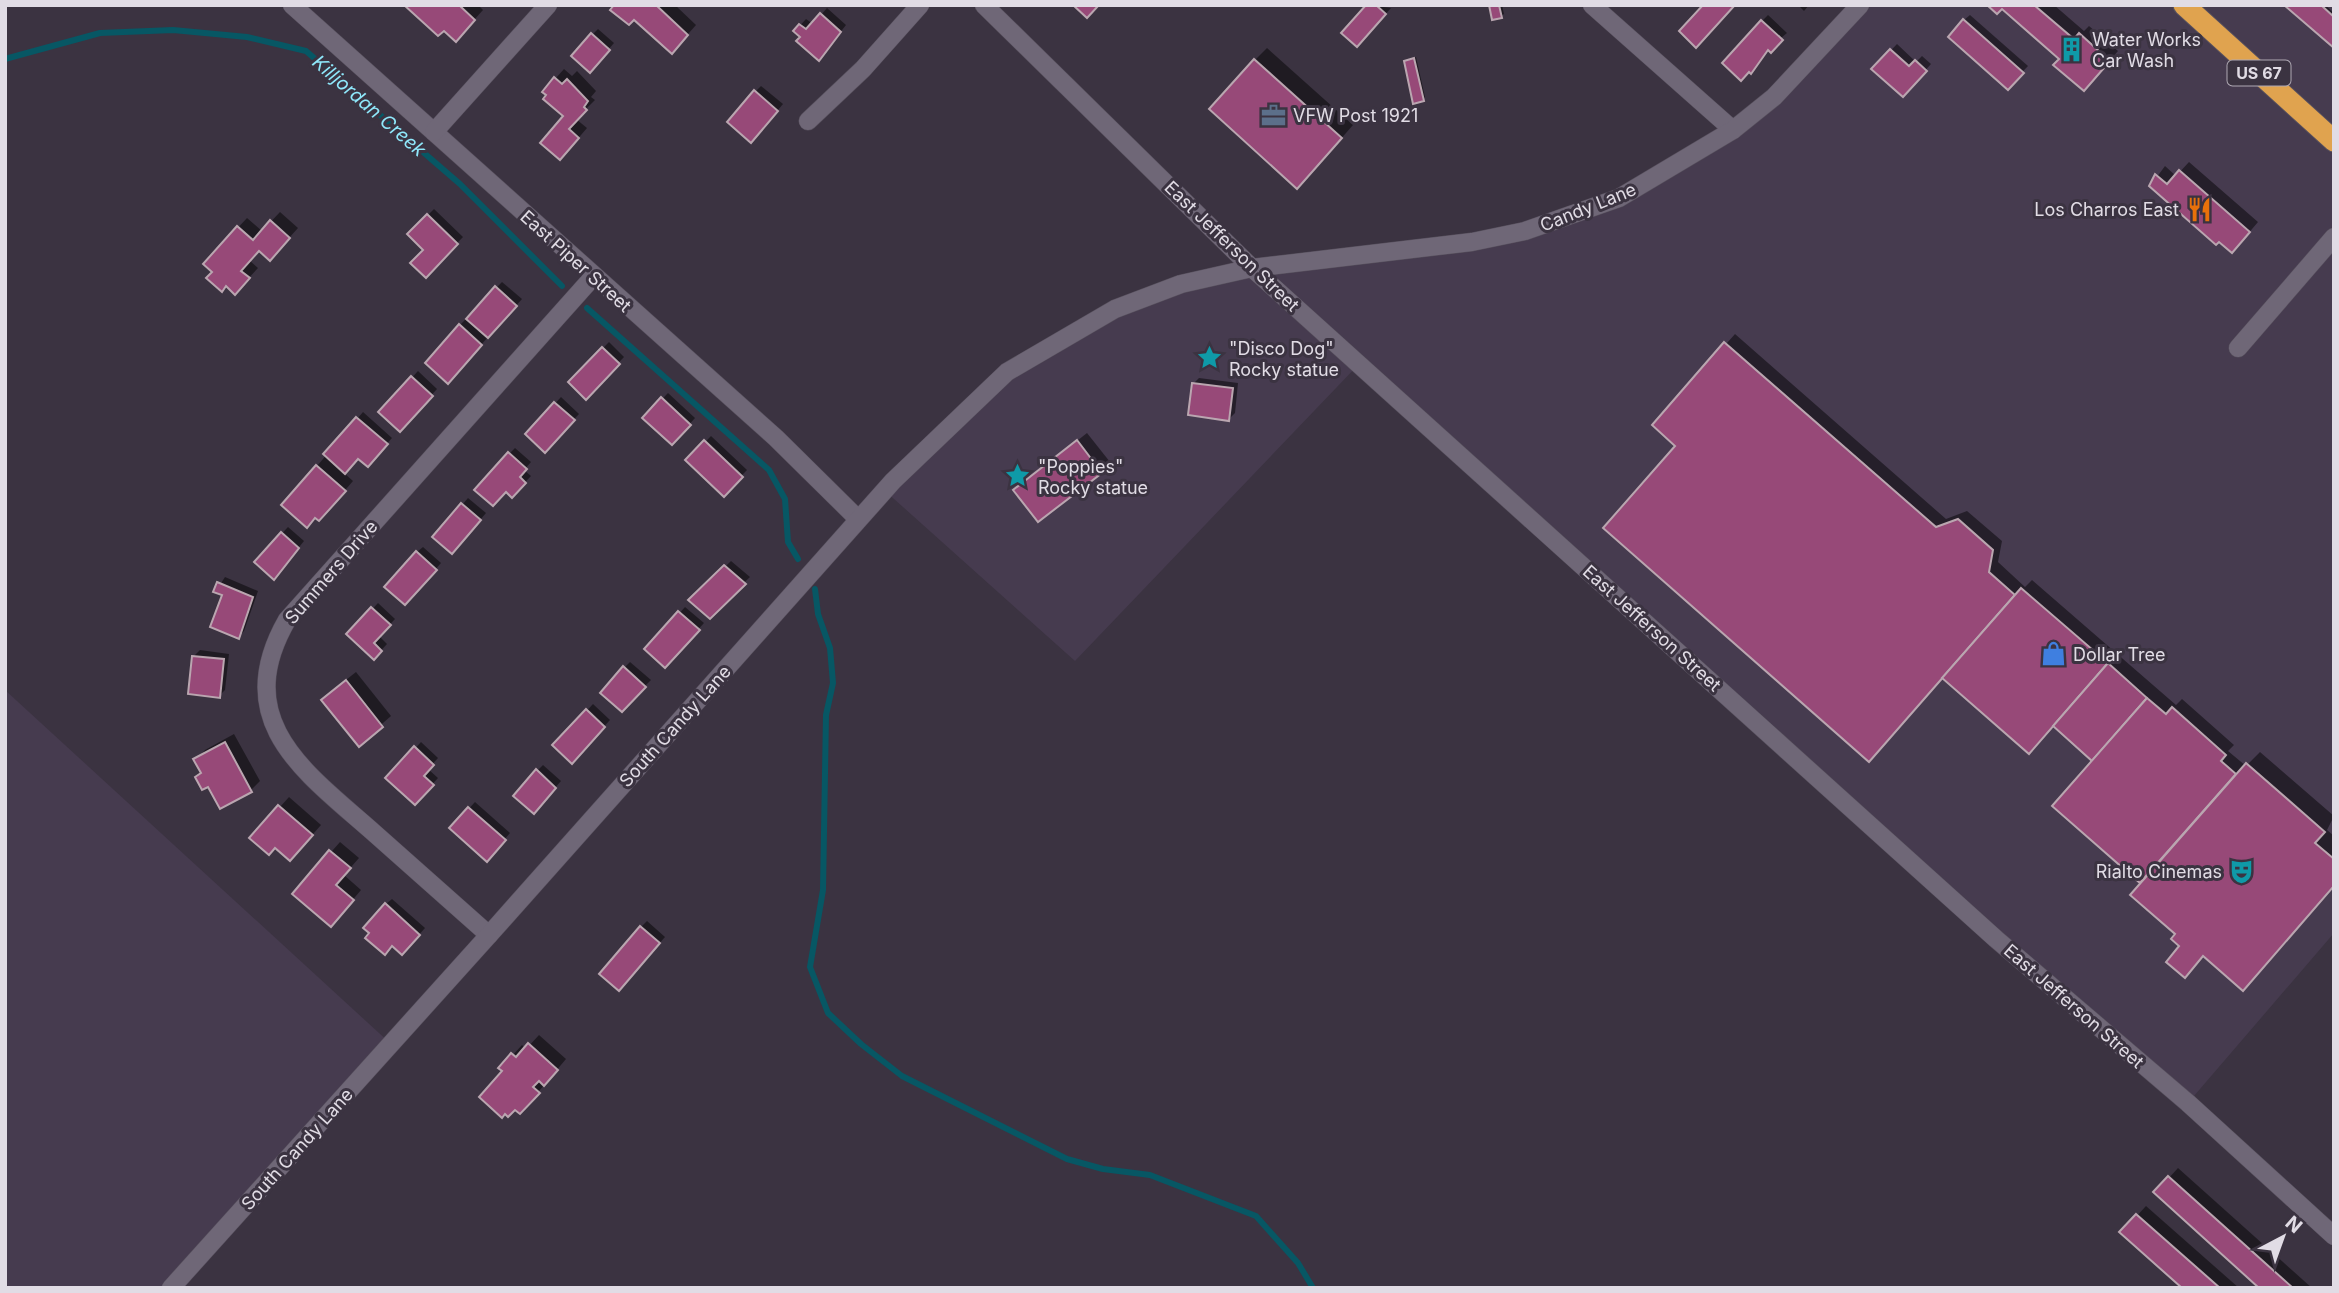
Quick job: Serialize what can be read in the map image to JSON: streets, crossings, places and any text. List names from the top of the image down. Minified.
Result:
{"streets":{"highway":["US 67"],"street":["Candy Lane","East Jefferson Street","East Piper Street","Summers Drive","South Candy Lane"]},"crossings":[["Candy Lane","East Jefferson Street"],["Candy Lane","South Candy Lane"],["East Jefferson Street","South Candy Lane"],["East Piper Street","Summers Drive"],["East Piper Street","South Candy Lane"],["Summers Drive","South Candy Lane"]],"water":["Killjordan Creek"],"places":{"building":["Water Works Car Wash"],"office":["VFW Post 1921"],"restaurant":["Los Charros East"],"place":["\"Disco Dog\" Rocky statue","\"Poppies\" Rocky statue"],"shop":["Dollar Tree"],"theatre":["Rialto Cinemas"]},"north":"top right"}
